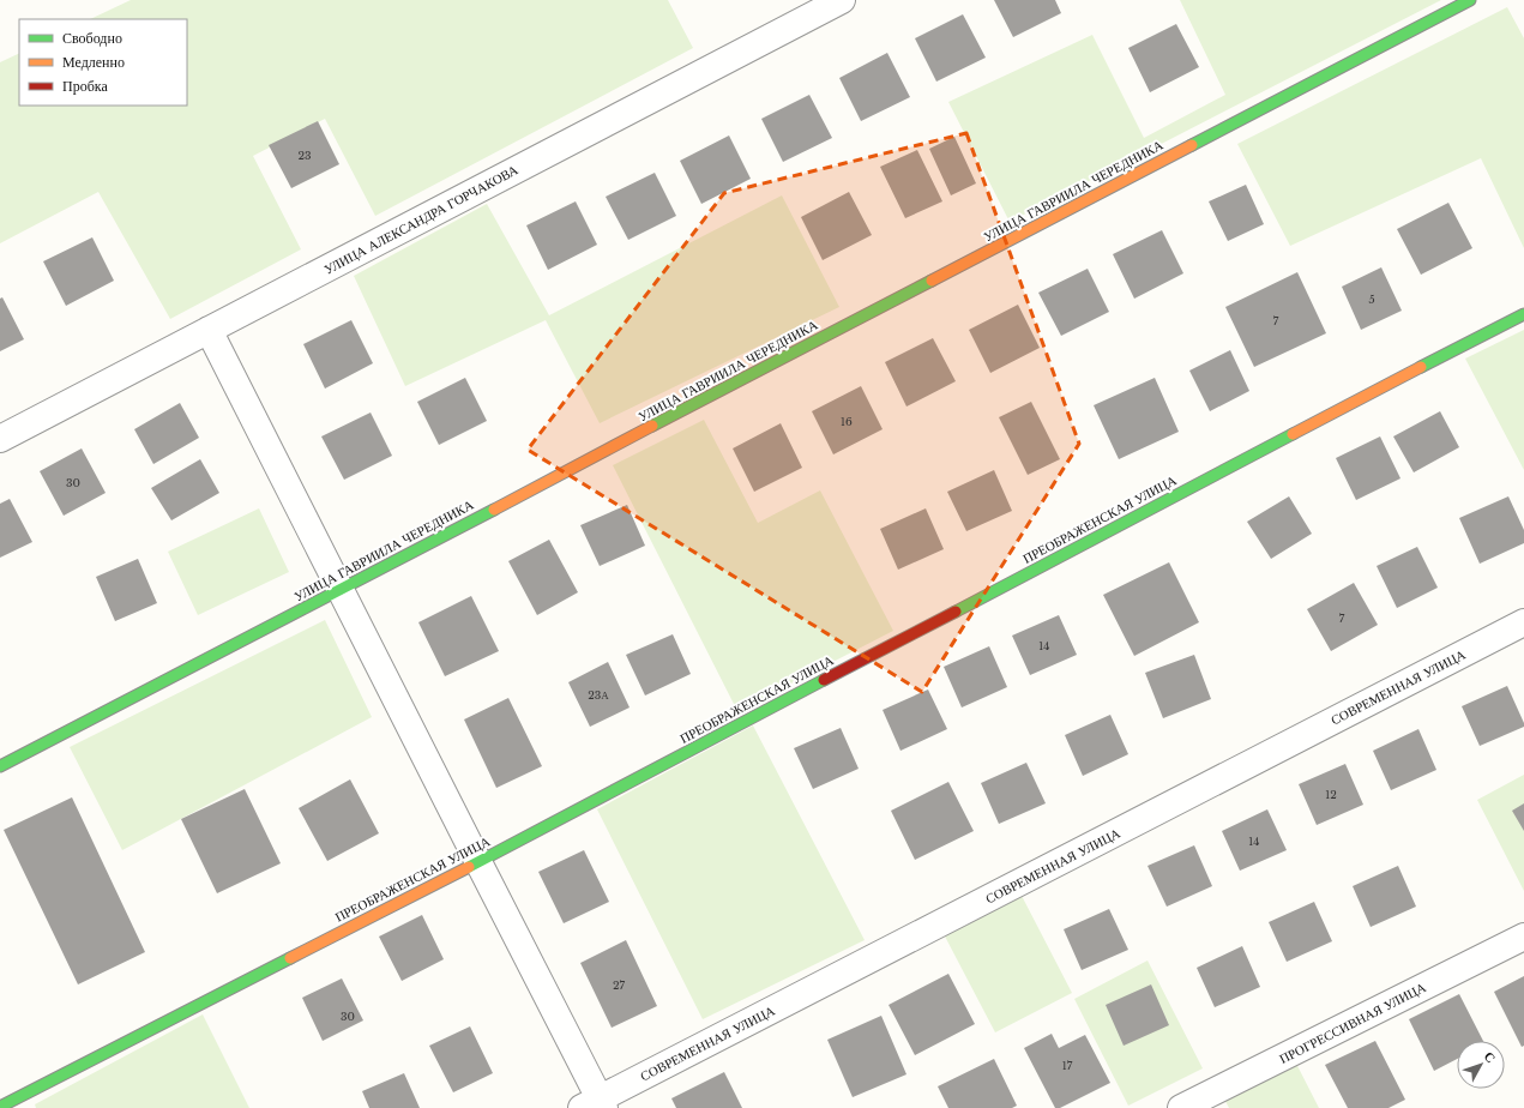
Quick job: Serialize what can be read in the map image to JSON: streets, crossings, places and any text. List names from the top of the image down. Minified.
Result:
{"streets":{"street":["УЛИЦА ГАВРИИЛА ЧЕРЕДНИКА","УЛИЦА АЛЕКСАНДРА ГОРЧАКОВА","ПРЕОБРАЖЕНСКАЯ УЛИЦА","СОВРЕМЕННАЯ УЛИЦА","ПРОГРЕССИВНАЯ УЛИЦА"]},"house_numbers":["23","5","7","16","30","7","14","23А","12","14","27","30","17"],"legend":["Свободно","Медленно","Пробка"],"north":"top right"}
